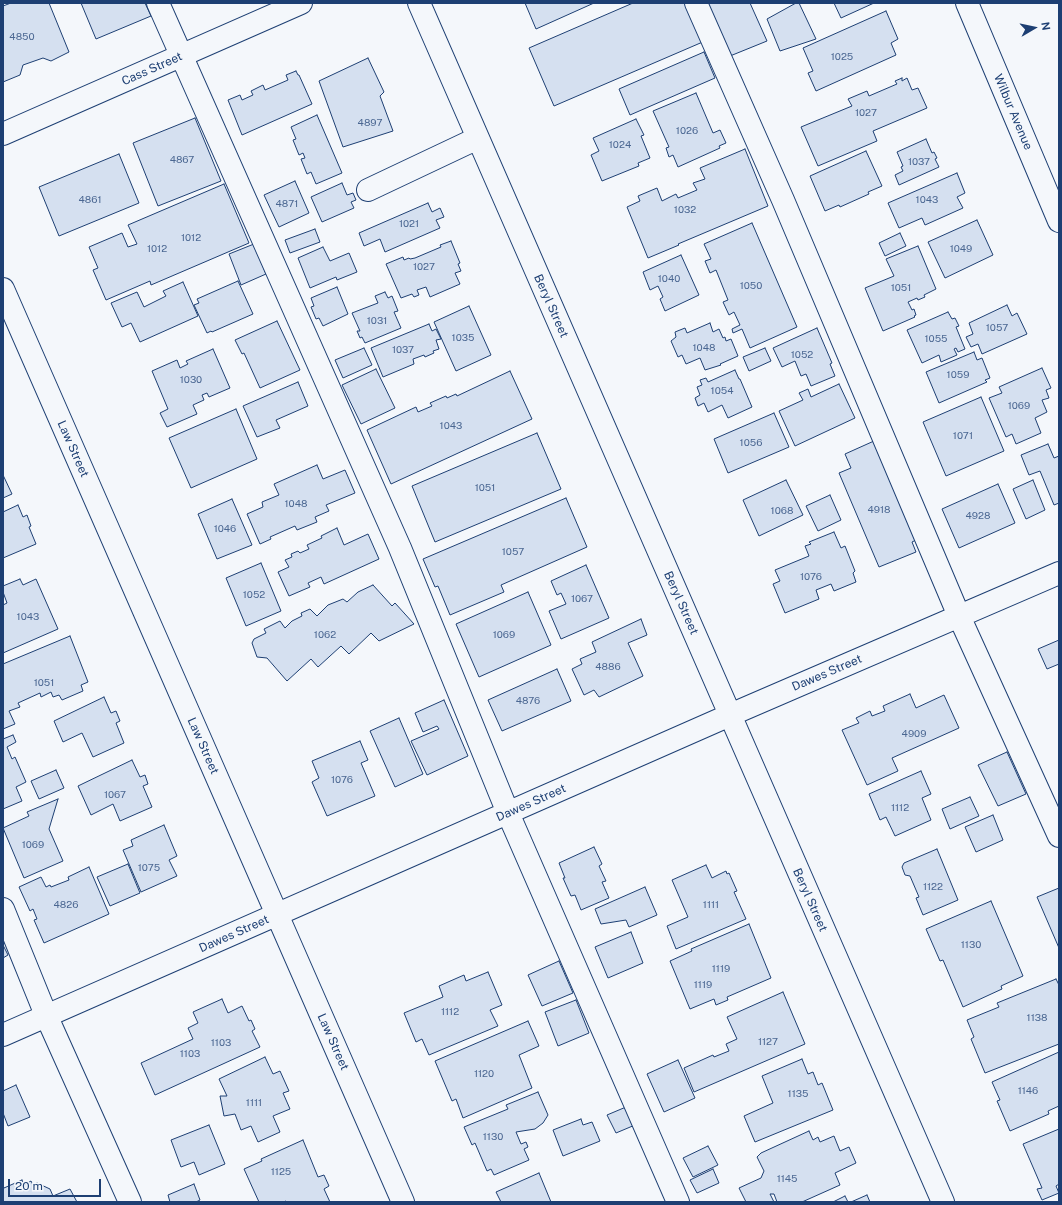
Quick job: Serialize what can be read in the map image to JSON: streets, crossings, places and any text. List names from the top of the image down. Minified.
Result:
{"streets":{"street":["Cass Street","Wilbur Avenue","Beryl Street","Law Street","Dawes Street"]},"crossings":[["Beryl Street","Dawes Street"],["Law Street","Dawes Street"]],"house_numbers":["4850","1025","1027","4897","1026","1024","4867","1037","4861","1043","4871","1032","1021","1012","1012","1049","1027","1040","1050","1051","1031","1057","1035","1055","1048","1037","1052","1059","1030","1054","1069","1043","1071","1056","1051","1048","4918","1068","4928","1046","1057","1076","1052","1067","1043","1062","1069","4886","1051","4876","4909","1076","1067","1112","1069","1075","1122","4826","1111","1130","1119","1119","1112","1138","1127","1103","1103","1120","1146","1135","1111","1130","1125","1145"],"scale_bar":"20 m","north":"right"}
